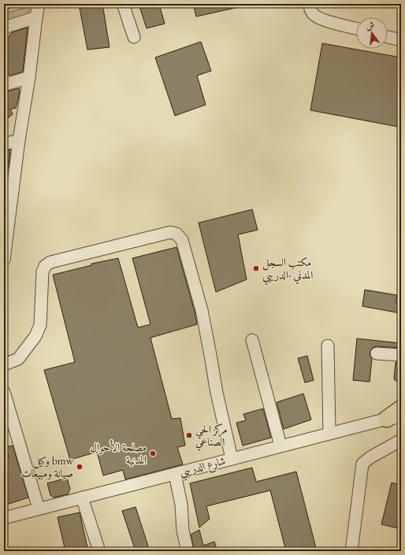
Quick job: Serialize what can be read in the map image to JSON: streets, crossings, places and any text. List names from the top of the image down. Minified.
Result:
{"streets":{"street":["شارع الدريبي"]},"places":["مكتب السجل المدني -الدريبي","مركز الحي الصناعي","مصلحة الأحوال المدنية","وكيل bmw صيانة ومبيعات"],"north":"top"}
